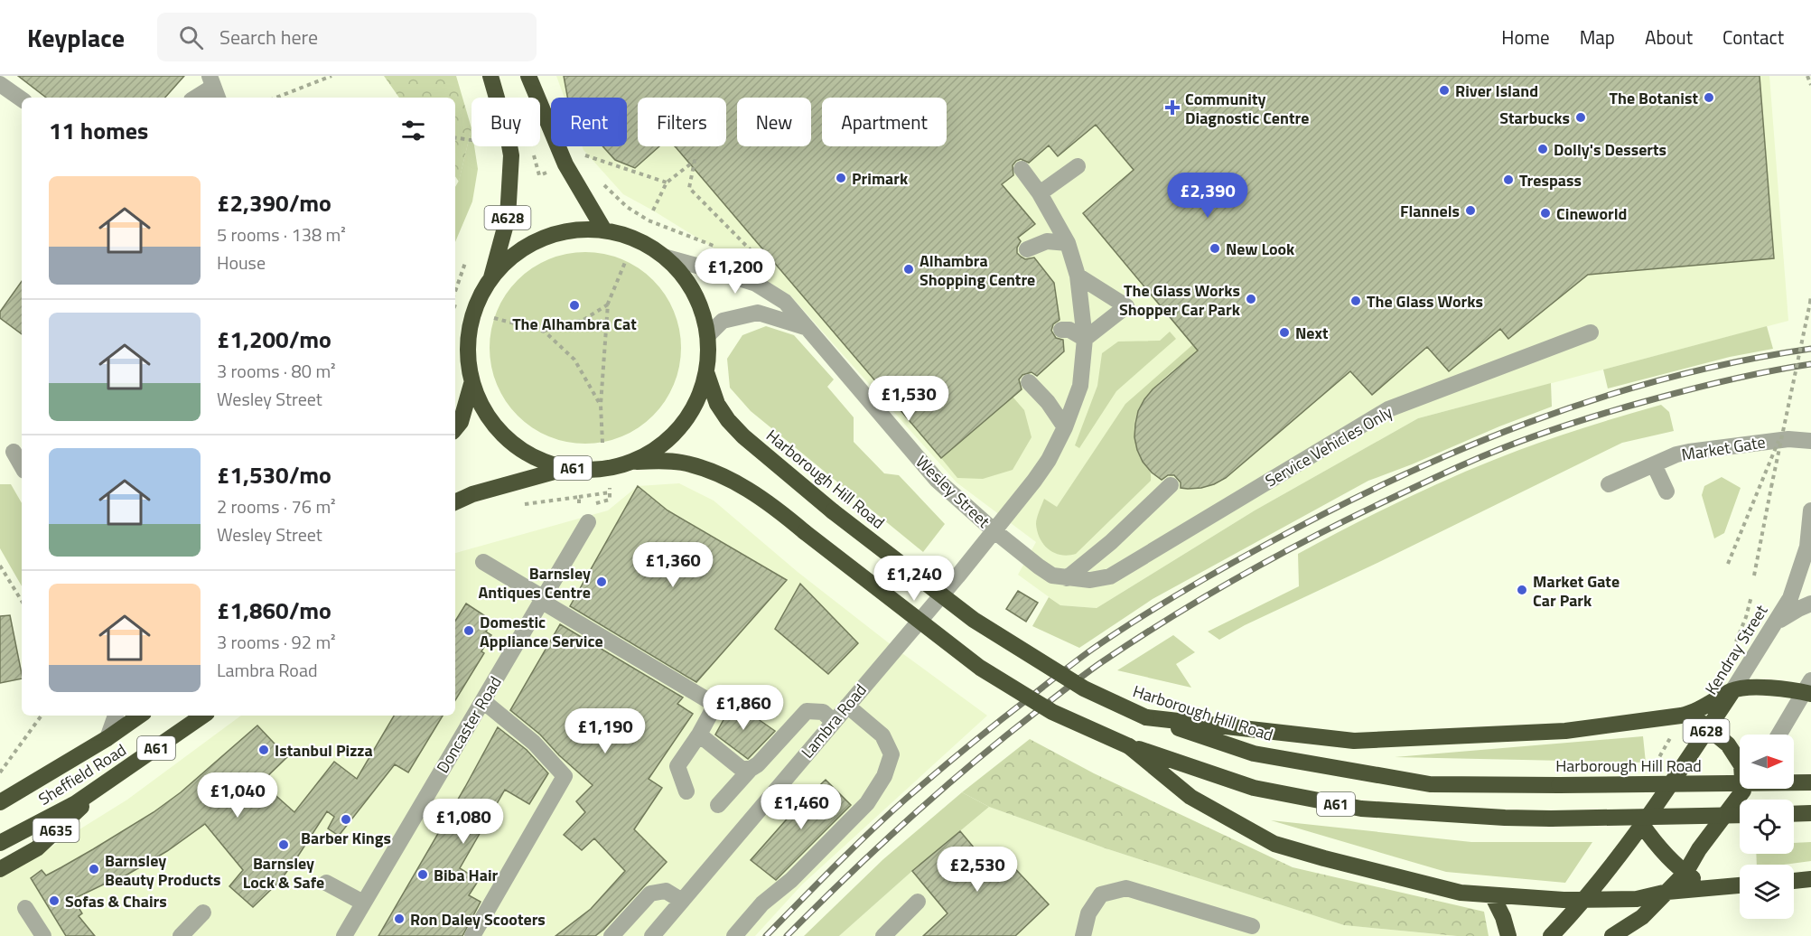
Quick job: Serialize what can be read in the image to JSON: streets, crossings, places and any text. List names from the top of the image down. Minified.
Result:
{"streets":{"highway":["A628","A61","Harborough Hill Road","Kendray Street","Sheffield Road","A635"],"street":["Service Vehicles Only","Market Gate","Wesley Street","Lambra Road","Doncaster Road"]},"crossings":[["A628","A61"],["A628","Kendray Street"],["Service Vehicles Only","Wesley Street"],["A61","Harborough Hill Road"],["A61","Wesley Street"],["A61","Kendray Street"],["Wesley Street","Lambra Road"],["Sheffield Road","A635"]],"places":{"other":["River Island","The Botanist","Starbucks","Dolly's Desserts","Primark","Trespass","Flannels","Cineworld","New Look","Alhambra Shopping Centre","The Glass Works Shopper Car Park","The Glass Works","The Alhambra Cat","Next","Barnsley Antiques Centre","Market Gate Car Park","Domestic Appliance Service","Istanbul Pizza","Barber Kings","Barnsley Lock & Safe","Barnsley Beauty Products","Biba Hair","Sofas & Chairs","Ron Daley Scooters"],"health":["Community Diagnostic Centre"]},"north":"right","page":{"header":"Keyplace","search":"Search here","nav":["Home","Map","About","Contact"],"chip":["Buy","Rent","Filters","New","Apartment"],"heading":"11 homes","list":[{"name":"£2,390/mo","note":"5 rooms · 138 m² · House"},{"name":"£1,200/mo","note":"3 rooms · 80 m² · Wesley Street"},{"name":"£1,530/mo","note":"2 rooms · 76 m² · Wesley Street"},{"name":"£1,860/mo","note":"3 rooms · 92 m² · Lambra Road"}],"price":["£2,390","£1,200","£1,530","£1,360","£1,240","£1,860","£1,190","£1,040","£1,460","£1,080","£2,530"]}}
